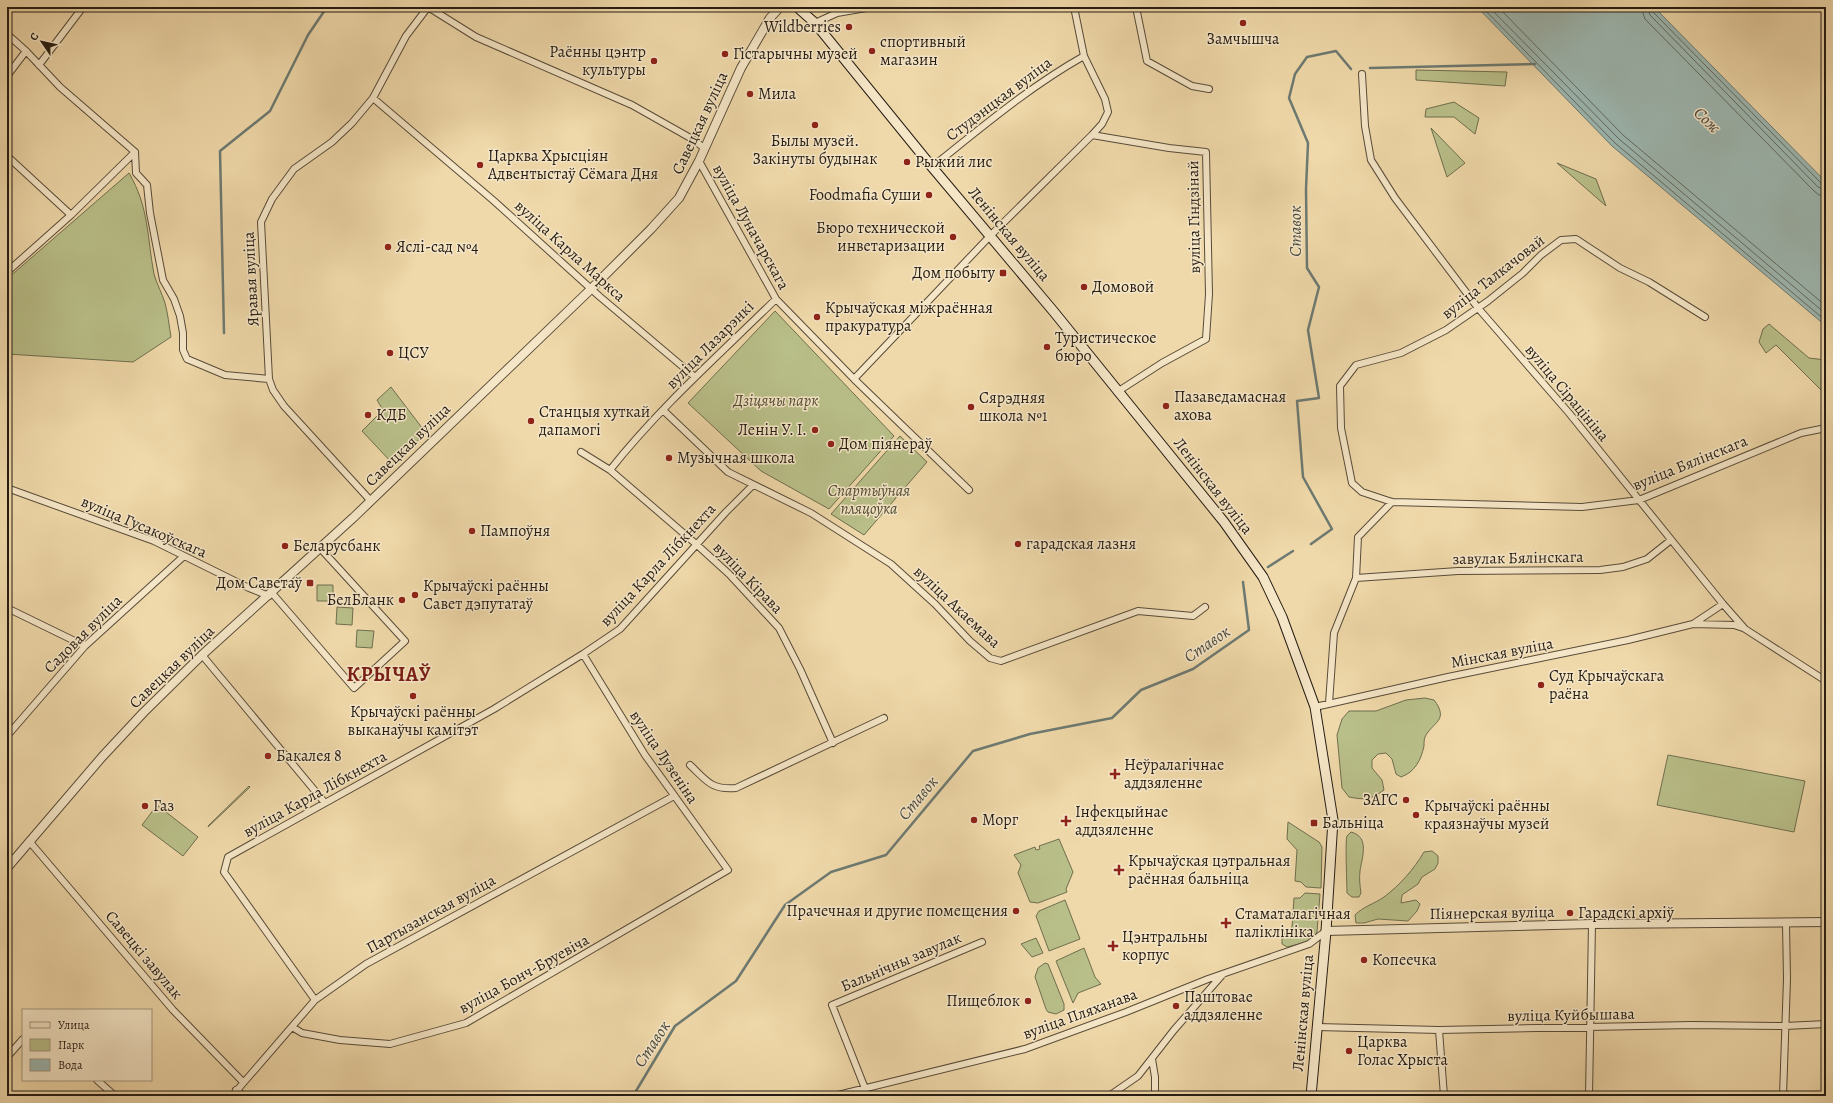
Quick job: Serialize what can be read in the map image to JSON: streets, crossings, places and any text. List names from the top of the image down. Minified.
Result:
{"streets":{"main road":["Ленінская вуліца"],"street":["Студэнцкая вуліца","Савецкая вуліца","вуліца Гіндзінай","вуліца Луначарскага","вуліца Карла Маркса","вуліца Талкачовай","Яравая вуліца","вуліца Лазарэнкі","вуліца Сірацініна","вуліца Бялінскага","вуліца Гусакоўскага","завулак Бялінскага","вуліца Карла Лібкнехта","вуліца Кірава","вуліца Акаемава","Садовая вуліца","Мінская вуліца","вуліца Лузеніна","Піянерская вуліца","Партызанская вуліца","Савецкі завулак","Бальнічны завулак","вуліца Бонч-Бруевіча","вуліца Пляханава","вуліца Куйбышава"]},"crossings":[["Студэнцкая вуліца","Ленінская вуліца"],["Савецкая вуліца","вуліца Луначарскага"],["Савецкая вуліца","вуліца Карла Маркса"],["Савецкая вуліца","Яравая вуліца"],["Савецкая вуліца","вуліца Гусакоўскага"],["Савецкая вуліца","Савецкі завулак"],["вуліца Гіндзінай","Ленінская вуліца"],["вуліца Луначарскага","Яравая вуліца"],["вуліца Луначарскага","вуліца Лазарэнкі"],["Ленінская вуліца","Мінская вуліца"],["Ленінская вуліца","Піянерская вуліца"],["Ленінская вуліца","вуліца Пляханава"],["Ленінская вуліца","вуліца Куйбышава"],["вуліца Карла Маркса","Яравая вуліца"],["вуліца Карла Маркса","вуліца Лазарэнкі"],["вуліца Талкачовай","вуліца Сірацініна"],["вуліца Талкачовай","вуліца Бялінскага"],["вуліца Лазарэнкі","вуліца Кірава"],["вуліца Лазарэнкі","вуліца Акаемава"],["вуліца Сірацініна","вуліца Бялінскага"],["вуліца Сірацініна","завулак Бялінскага"],["вуліца Сірацініна","Мінская вуліца"],["вуліца Гусакоўскага","Садовая вуліца"],["вуліца Карла Лібкнехта","вуліца Кірава"],["вуліца Карла Лібкнехта","вуліца Акаемава"],["вуліца Карла Лібкнехта","вуліца Лузеніна"],["вуліца Карла Лібкнехта","Партызанская вуліца"],["вуліца Лузеніна","Партызанская вуліца"],["вуліца Лузеніна","вуліца Бонч-Бруевіча"],["Піянерская вуліца","вуліца Пляханава"],["Партызанская вуліца","Савецкі завулак"],["Партызанская вуліца","вуліца Бонч-Бруевіча"],["Бальнічны завулак","вуліца Пляханава"]],"districts":["КРЫЧАЎ"],"water":["Сож","Ставок"],"parks":["Дзіцячы парк","Спартыўная пляцоўка"],"places":{"other":["Замчышча","Wildberries","спортивный магазин","Гістарычны музей","Раённы цэнтр культуры","Мила","Былы музей. Закінуты будынак","Рыжий лис","Царква Хрысціян Адвентыстаў Сёмага Дня","Foodmafia Суши","Бюро технической инветаризации","Яслі-сад №4","Домовой","Крычаўская міжраённая пракуратура","Туристическое бюро","ЦСУ","Пазаведамасная ахова","Сярэдняя школа №1","КДБ","Станцыя хуткай дапамогі","Ленін У. І.","Дом піянераў","Музычная школа","Пампоўня","гарадская лазня","Беларусбанк","Крычаўскі раённы Савет дэпутатаў","БелБланк","Суд Крычаўскага раёна","Крычаўскі раённы выканаўчы камітэт","Бакалея 8","ЗАГС","Газ","Крычаўскі раённы краязнаўчы музей","Морг","Прачечная и другие помещения","Гарадскі архіў","Копеечка","Пищеблок","Паштовае аддзяленне","Царква Голас Хрыста"],"transit":["Дом побыту","Дом Саветаў","Бальніца"],"health":["Неўралагічнае аддзяленне","Інфекцыйнае аддзяленне","Крычаўская цэтральная раённая бальніца","Стаматалагічная паліклініка","Цэнтральны корпус"]},"legend":["Улица","Парк","Вода"],"north":"top left"}
